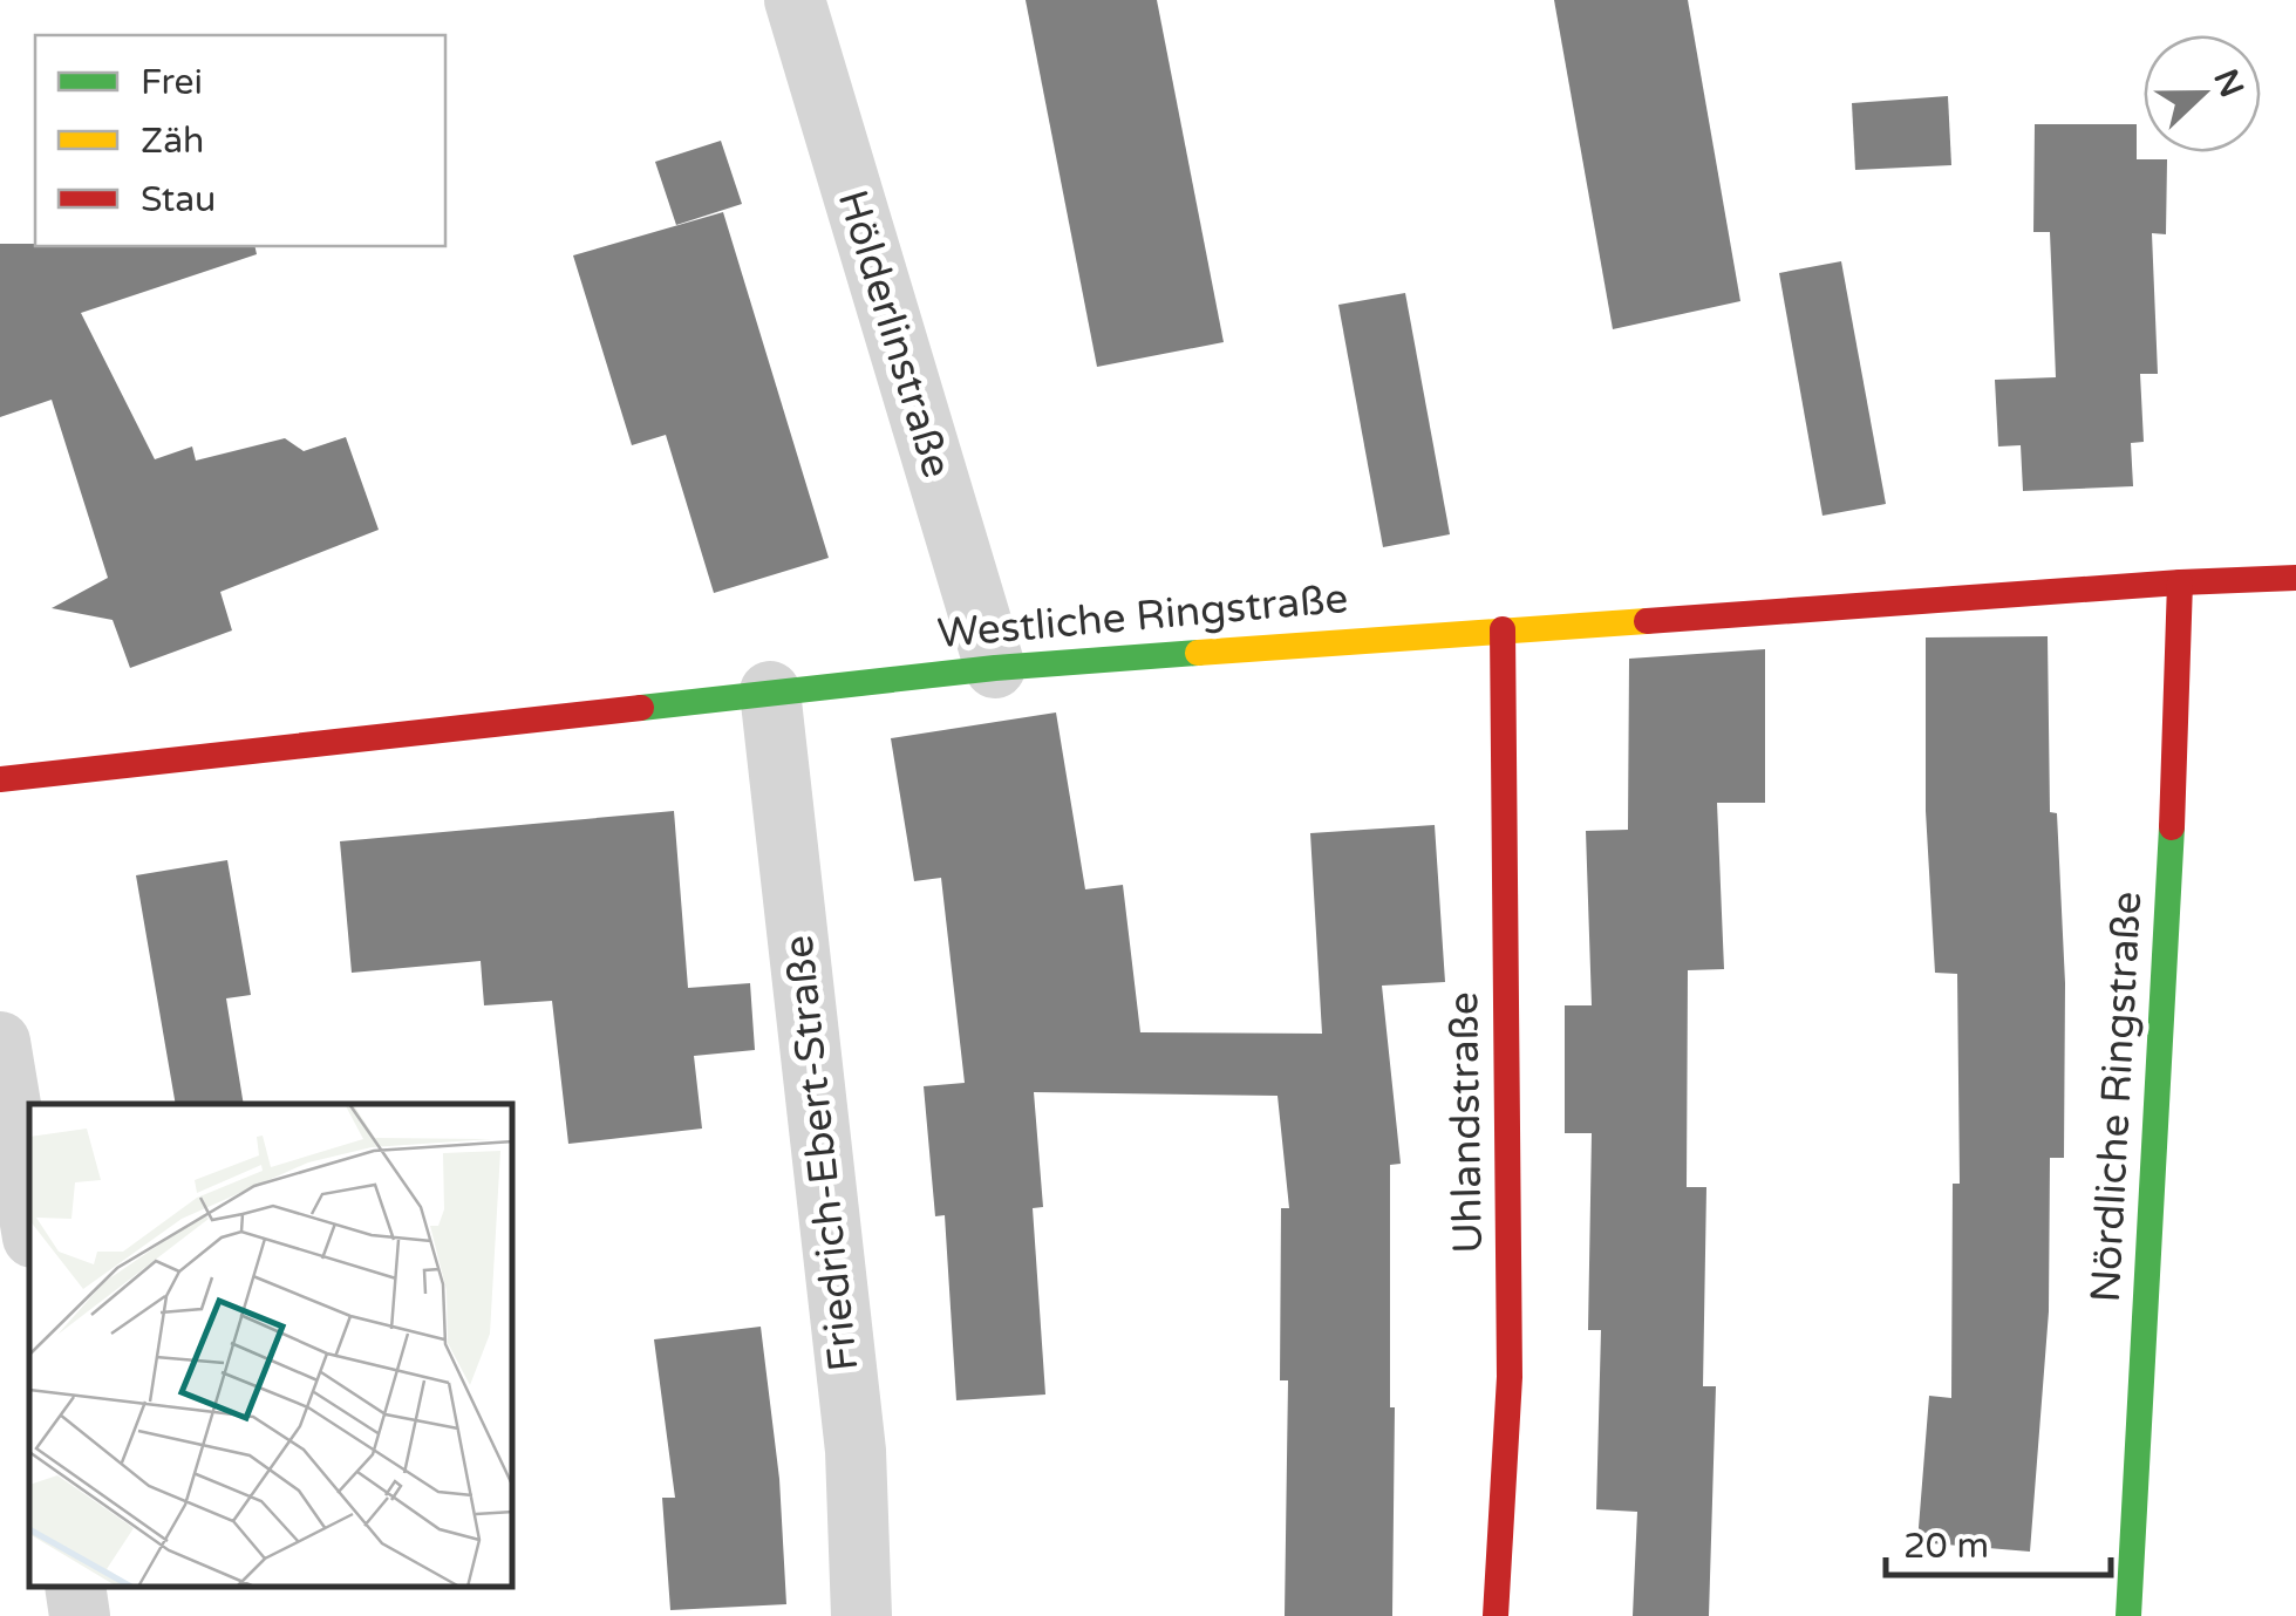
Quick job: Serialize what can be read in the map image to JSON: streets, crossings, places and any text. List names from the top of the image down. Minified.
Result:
{"streets":{"street":["Hölderlinstraße","Westliche Ringstraße","Nördliche Ringstraße","Uhlandstraße","Friedrich-Ebert-Straße"]},"crossings":[["Hölderlinstraße","Westliche Ringstraße"],["Westliche Ringstraße","Nördliche Ringstraße"],["Westliche Ringstraße","Uhlandstraße"],["Westliche Ringstraße","Friedrich-Ebert-Straße"]],"legend":["Frei","Zäh","Stau"],"scale_bar":"20 m","north":"right"}
